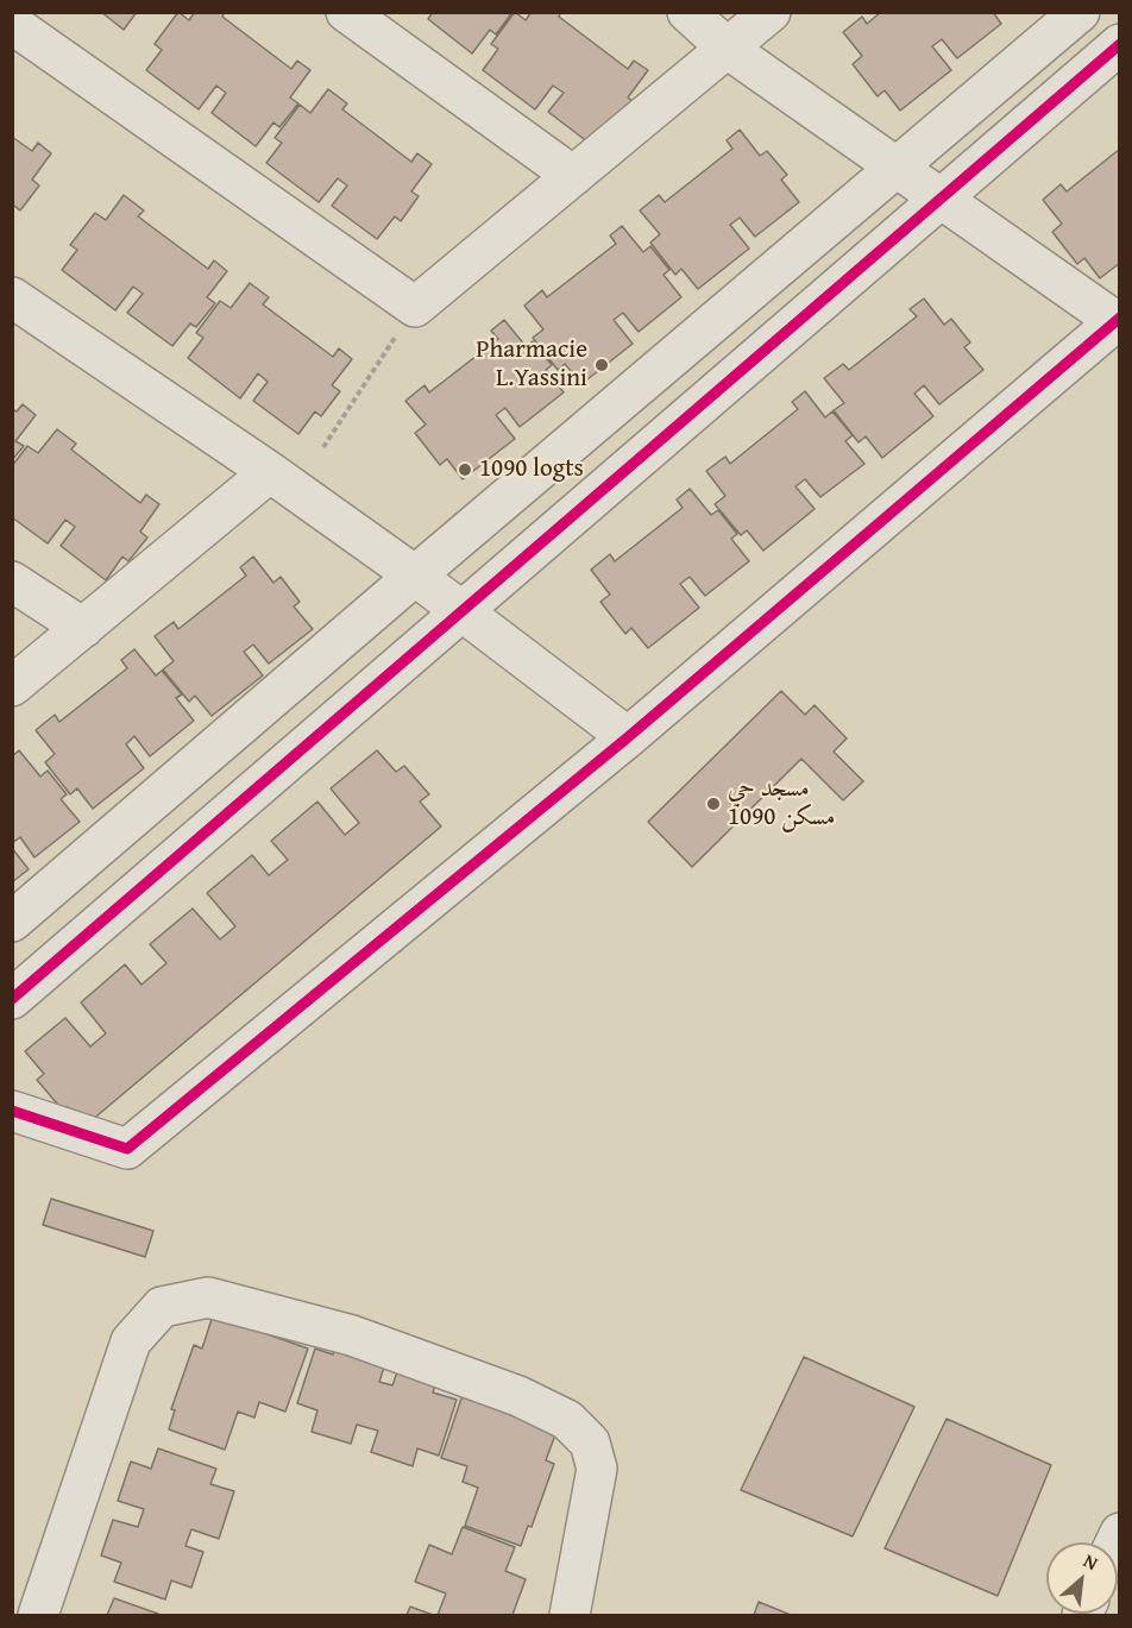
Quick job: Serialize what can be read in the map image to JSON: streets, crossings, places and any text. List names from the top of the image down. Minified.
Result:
{"places":["Pharmacie L.Yassini","1090 logts","مسجد حي 1090 مسكن"],"north":"top right"}
